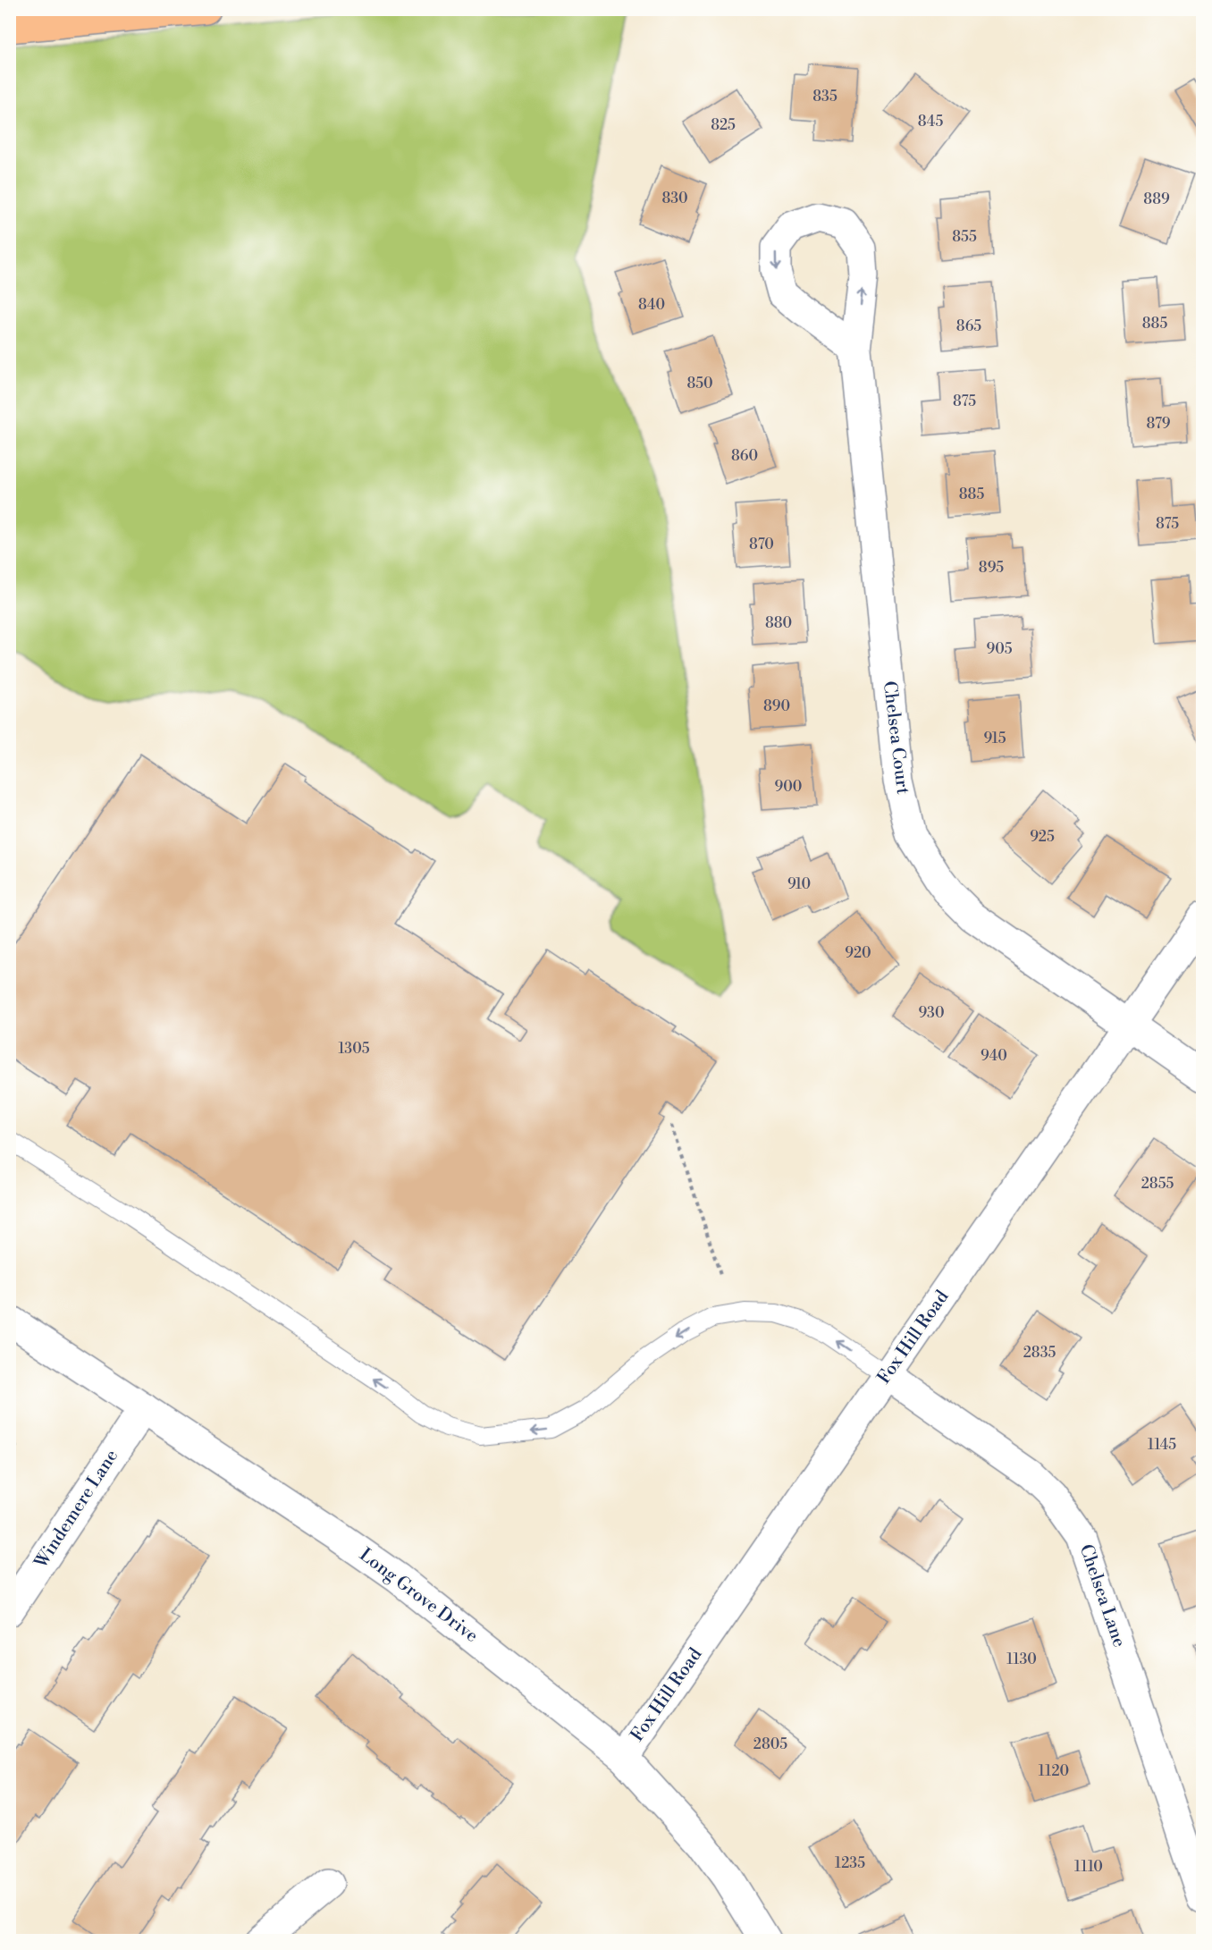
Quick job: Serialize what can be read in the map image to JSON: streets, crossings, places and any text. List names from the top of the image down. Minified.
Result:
{"streets":{"street":["Chelsea Court","Fox Hill Road","Windemere Lane","Long Grove Drive","Chelsea Lane"]},"crossings":[["Chelsea Court","Fox Hill Road"],["Fox Hill Road","Long Grove Drive"],["Fox Hill Road","Chelsea Lane"],["Windemere Lane","Long Grove Drive"]],"house_numbers":["835","845","825","830","889","855","840","885","865","850","875","879","860","885","875","870","895","880","905","890","915","900","925","910","920","930","1305","940","2855","2835","1145","1130","2805","1120","1235","1110"]}
